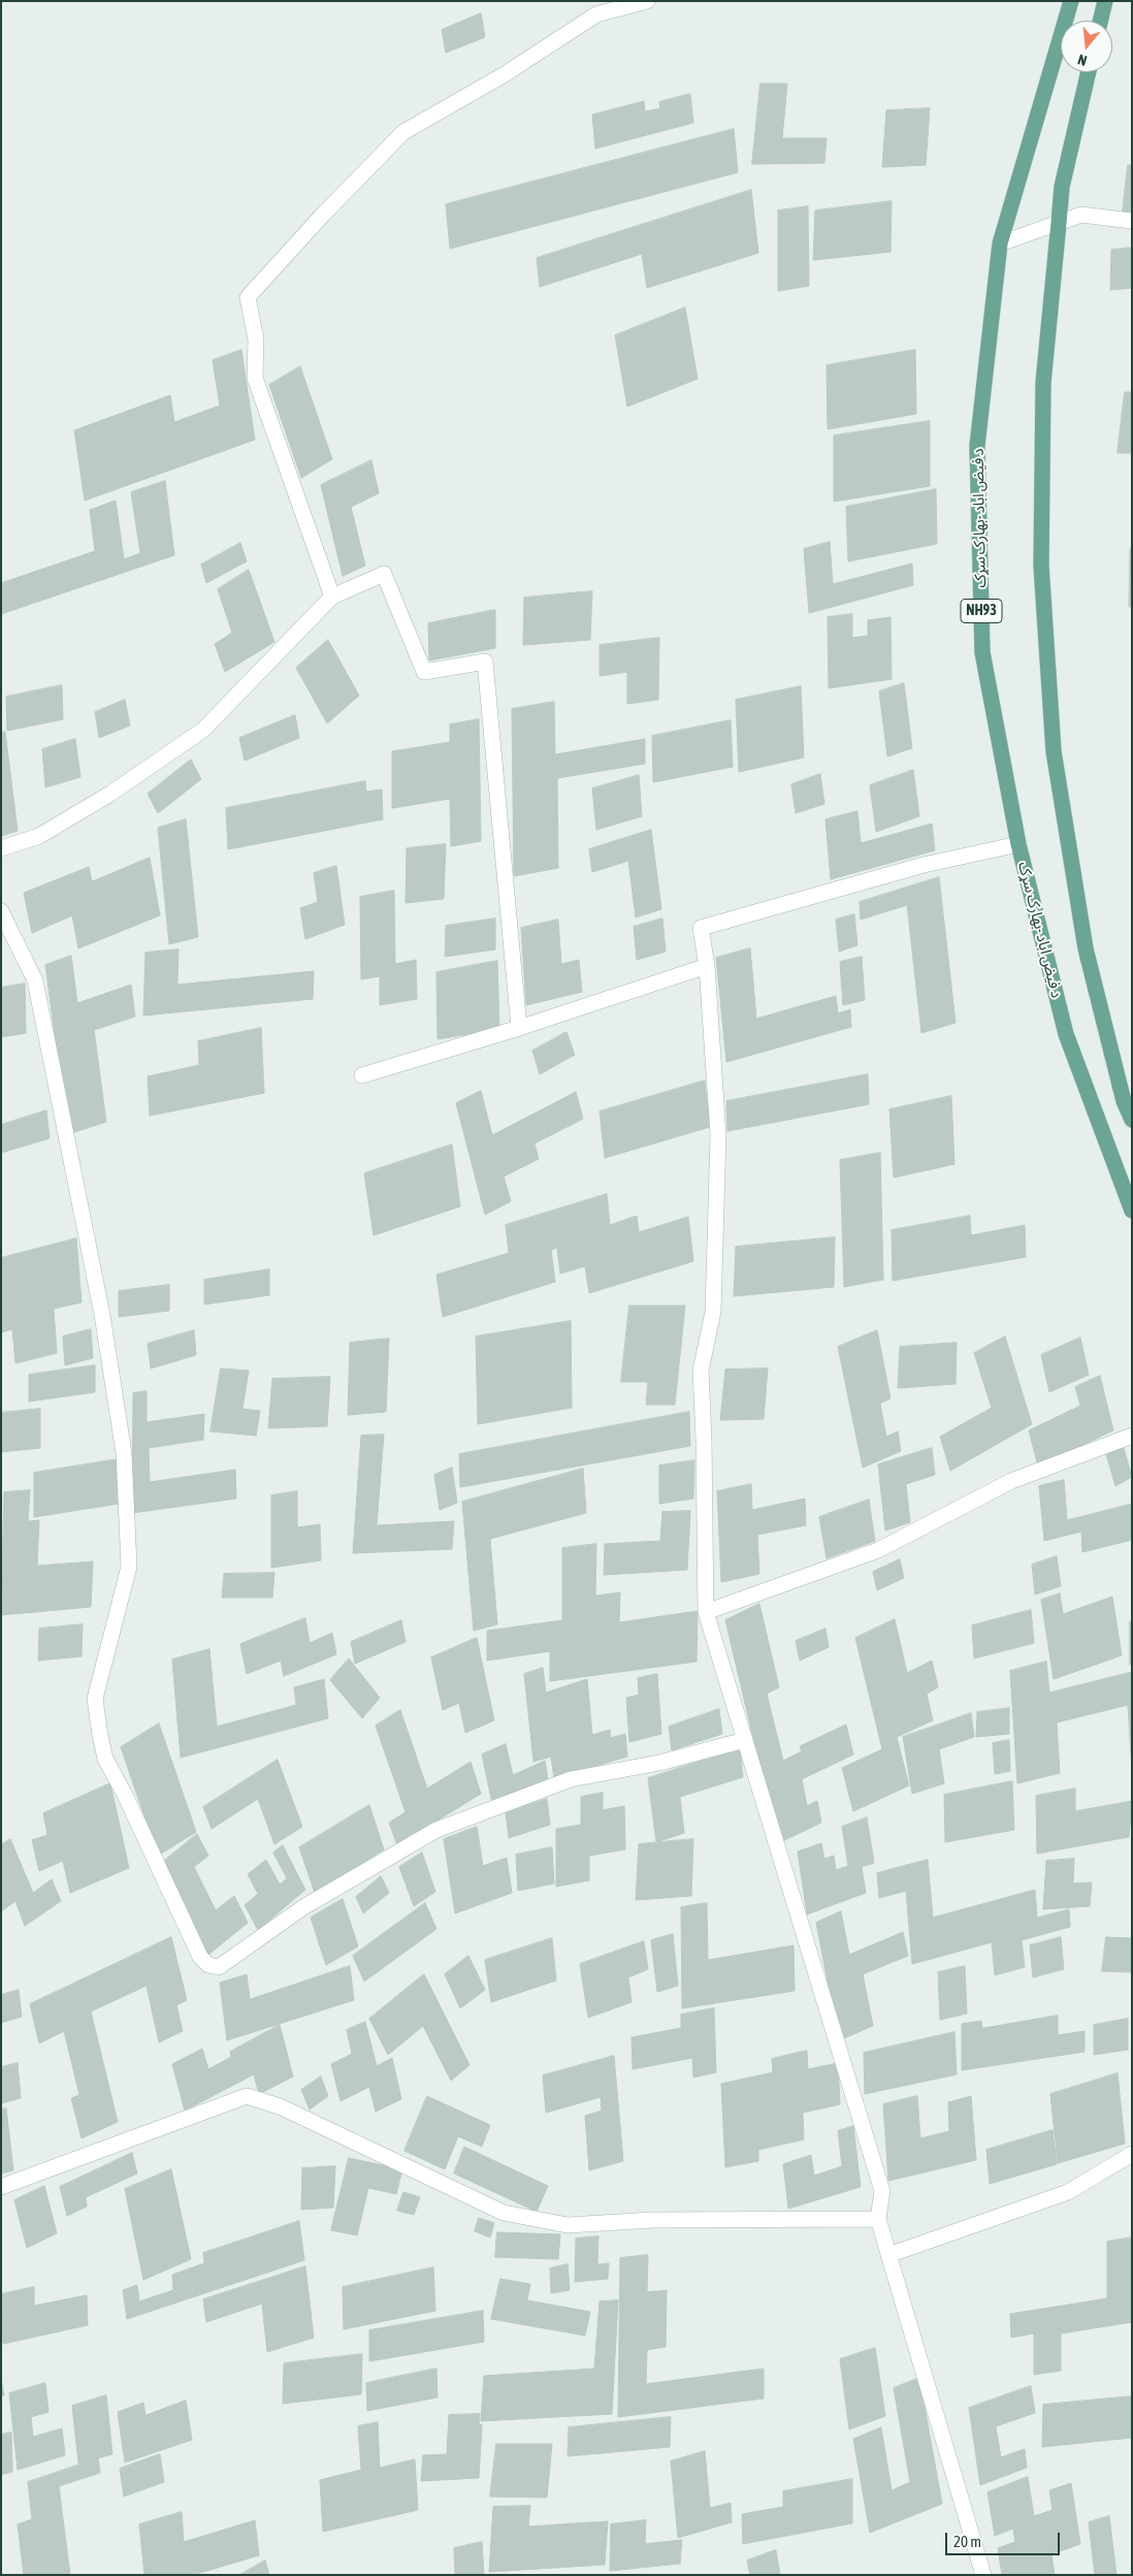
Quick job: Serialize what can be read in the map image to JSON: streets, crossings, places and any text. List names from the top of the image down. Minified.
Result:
{"streets":{"main road":["د فیض اباد -بهارک سړک","NH93"]},"scale_bar":"20 m","north":"bottom"}
